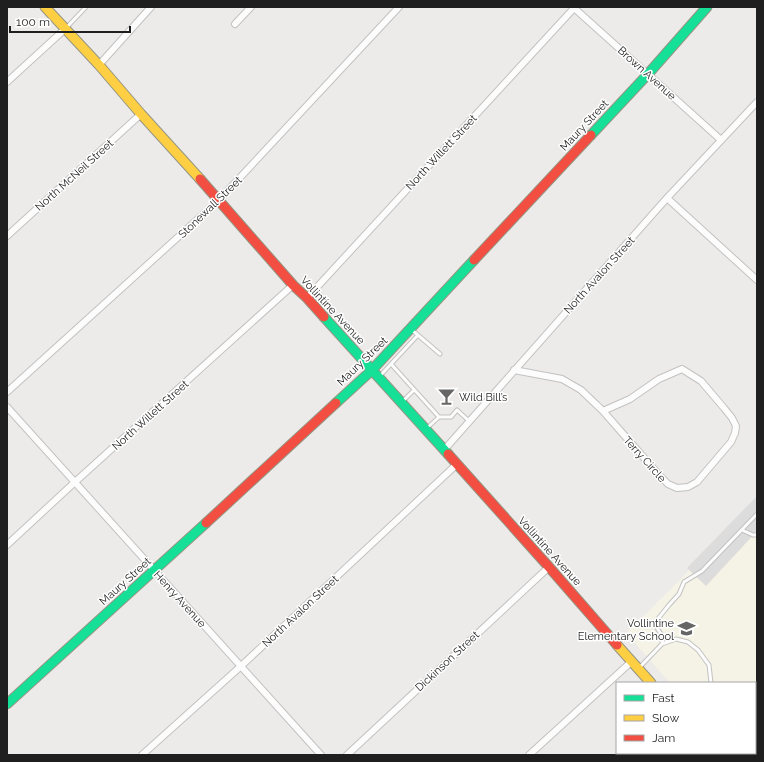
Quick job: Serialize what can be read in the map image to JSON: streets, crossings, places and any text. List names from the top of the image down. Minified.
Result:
{"streets":{"street":["Brown Avenue","Maury Street","North Willett Street","North McNeil Street","Stonewall Street","North Avalon Street","Vollintine Avenue","Terry Circle","Henry Avenue","Dickinson Street"]},"crossings":[["Brown Avenue","Maury Street"],["Brown Avenue","North Willett Street"],["Brown Avenue","North Avalon Street"],["Maury Street","Vollintine Avenue"],["Maury Street","Henry Avenue"],["North Willett Street","Vollintine Avenue"],["North Willett Street","Henry Avenue"],["North McNeil Street","Vollintine Avenue"],["Stonewall Street","Vollintine Avenue"],["North Avalon Street","Vollintine Avenue"],["North Avalon Street","Terry Circle"],["North Avalon Street","Henry Avenue"],["Vollintine Avenue","Dickinson Street"]],"places":{"bar":["Wild Bill’s"],"school or university":["Vollintine Elementary School"]},"legend":["Fast","Slow","Jam"],"scale_bar":"100 m"}
